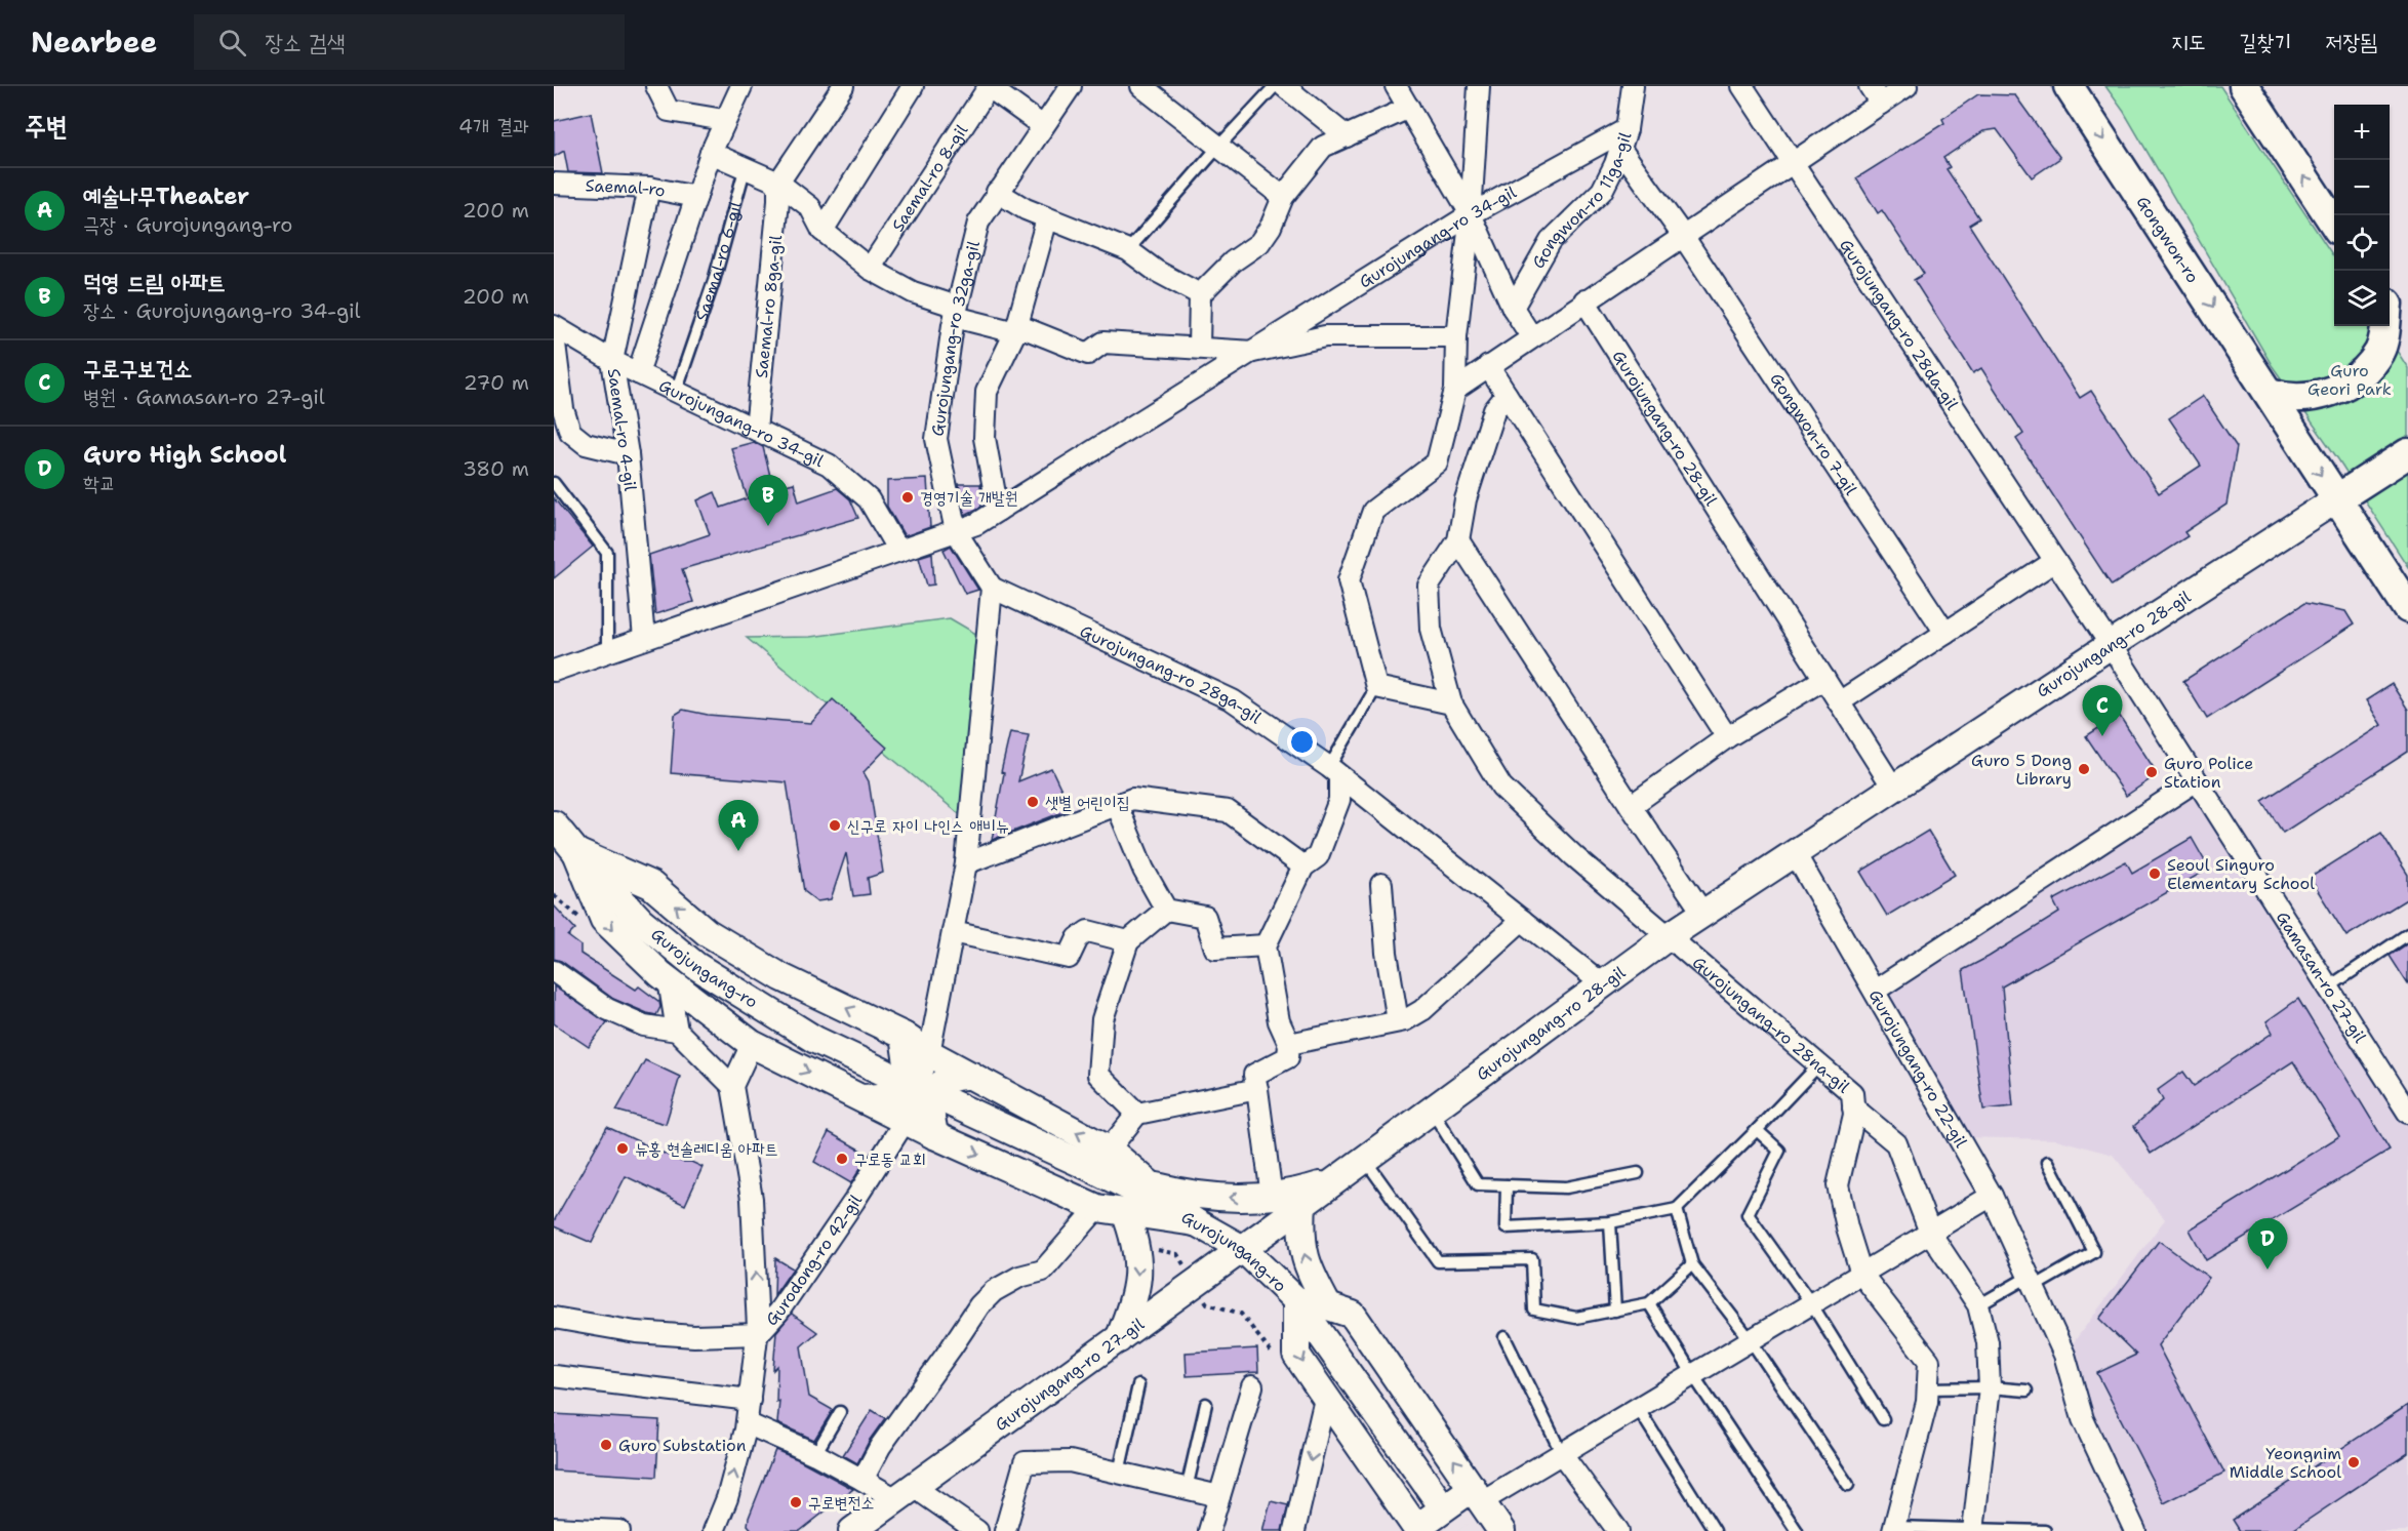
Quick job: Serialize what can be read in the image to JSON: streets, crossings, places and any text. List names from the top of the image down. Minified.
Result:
{"streets":{"main road":["Gongwon-ro"],"street":["Saemal-ro 8-gil","Saemal-ro","Gongwon-ro 11ga-gil","Gurojungang-ro 34-gil","Saemal-ro 8ga-gil","Gurojungang-ro 28da-gil","Gurojungang-ro 32ga-gil","Gurojungang-ro 28-gil","Saemal-ro 4-gil","Gongwon-ro 7-gil","Gurojungang-ro 28ga-gil","Gurojungang-ro","Gamasan-ro 27-gil","Gurojungang-ro 28na-gil","Gurojungang-ro 22-gil","Gurodong-ro 42-gil","Gurojungang-ro 27-gil"],"lane":["Saemal-ro 6-gil"]},"crossings":[["Saemal-ro 8-gil","Gurojungang-ro 32ga-gil"],["Saemal-ro","Saemal-ro 4-gil"],["Gongwon-ro 11ga-gil","Gurojungang-ro 34-gil"],["Gongwon-ro 11ga-gil","Gongwon-ro 7-gil"],["Gurojungang-ro 34-gil","Saemal-ro 6-gil"],["Gurojungang-ro 34-gil","Saemal-ro 8ga-gil"],["Gurojungang-ro 34-gil","Gurojungang-ro 32ga-gil"],["Gurojungang-ro 34-gil","Saemal-ro 4-gil"],["Gongwon-ro","Gurojungang-ro 28-gil"],["Gurojungang-ro 28da-gil","Gurojungang-ro 28-gil"],["Gurojungang-ro 28da-gil","Gamasan-ro 27-gil"],["Gurojungang-ro 32ga-gil","Gurojungang-ro 28ga-gil"],["Gurojungang-ro 28-gil","Gurojungang-ro 28ga-gil"],["Gurojungang-ro 28-gil","Gurojungang-ro"],["Gurojungang-ro 28-gil","Gamasan-ro 27-gil"],["Gurojungang-ro 28-gil","Gurojungang-ro 28na-gil"],["Gurojungang-ro 28-gil","Gurojungang-ro 22-gil"],["Gurojungang-ro 28-gil","Gurojungang-ro 27-gil"],["Gurojungang-ro","Gurojungang-ro 27-gil"]],"one_way":["Gurodong-ro 42-gil"],"parks":["Guro Geori Park"],"places":["경영기술 개발원","Guro 5 Dong Library","Guro Police Station","샛별 어린이집","신구로 자이 나인스 애비뉴","Seoul Singuro Elementary School","뉴홍 현솔레디움 아파트","구로동 교회","Guro Substation","Yeongnim Middle School","구로변전소"],"page":{"header":"Nearbee","search":"장소 검색","nav":["지도","길찾기","저장됨"],"heading":["주변","4개 결과"],"map_buttons":["+","−"],"list":[{"mark":"A","name":"예술나무Theater","note":"극장 · Gurojungang-ro","value":"200 m"},{"mark":"B","name":"덕영 드림 아파트","note":"장소 · Gurojungang-ro 34-gil","value":"200 m"},{"mark":"C","name":"구로구보건소","note":"병원 · Gamasan-ro 27-gil","value":"270 m"},{"mark":"D","name":"Guro High School","note":"학교","value":"380 m"}],"pins":["B","C","A","D"]}}
